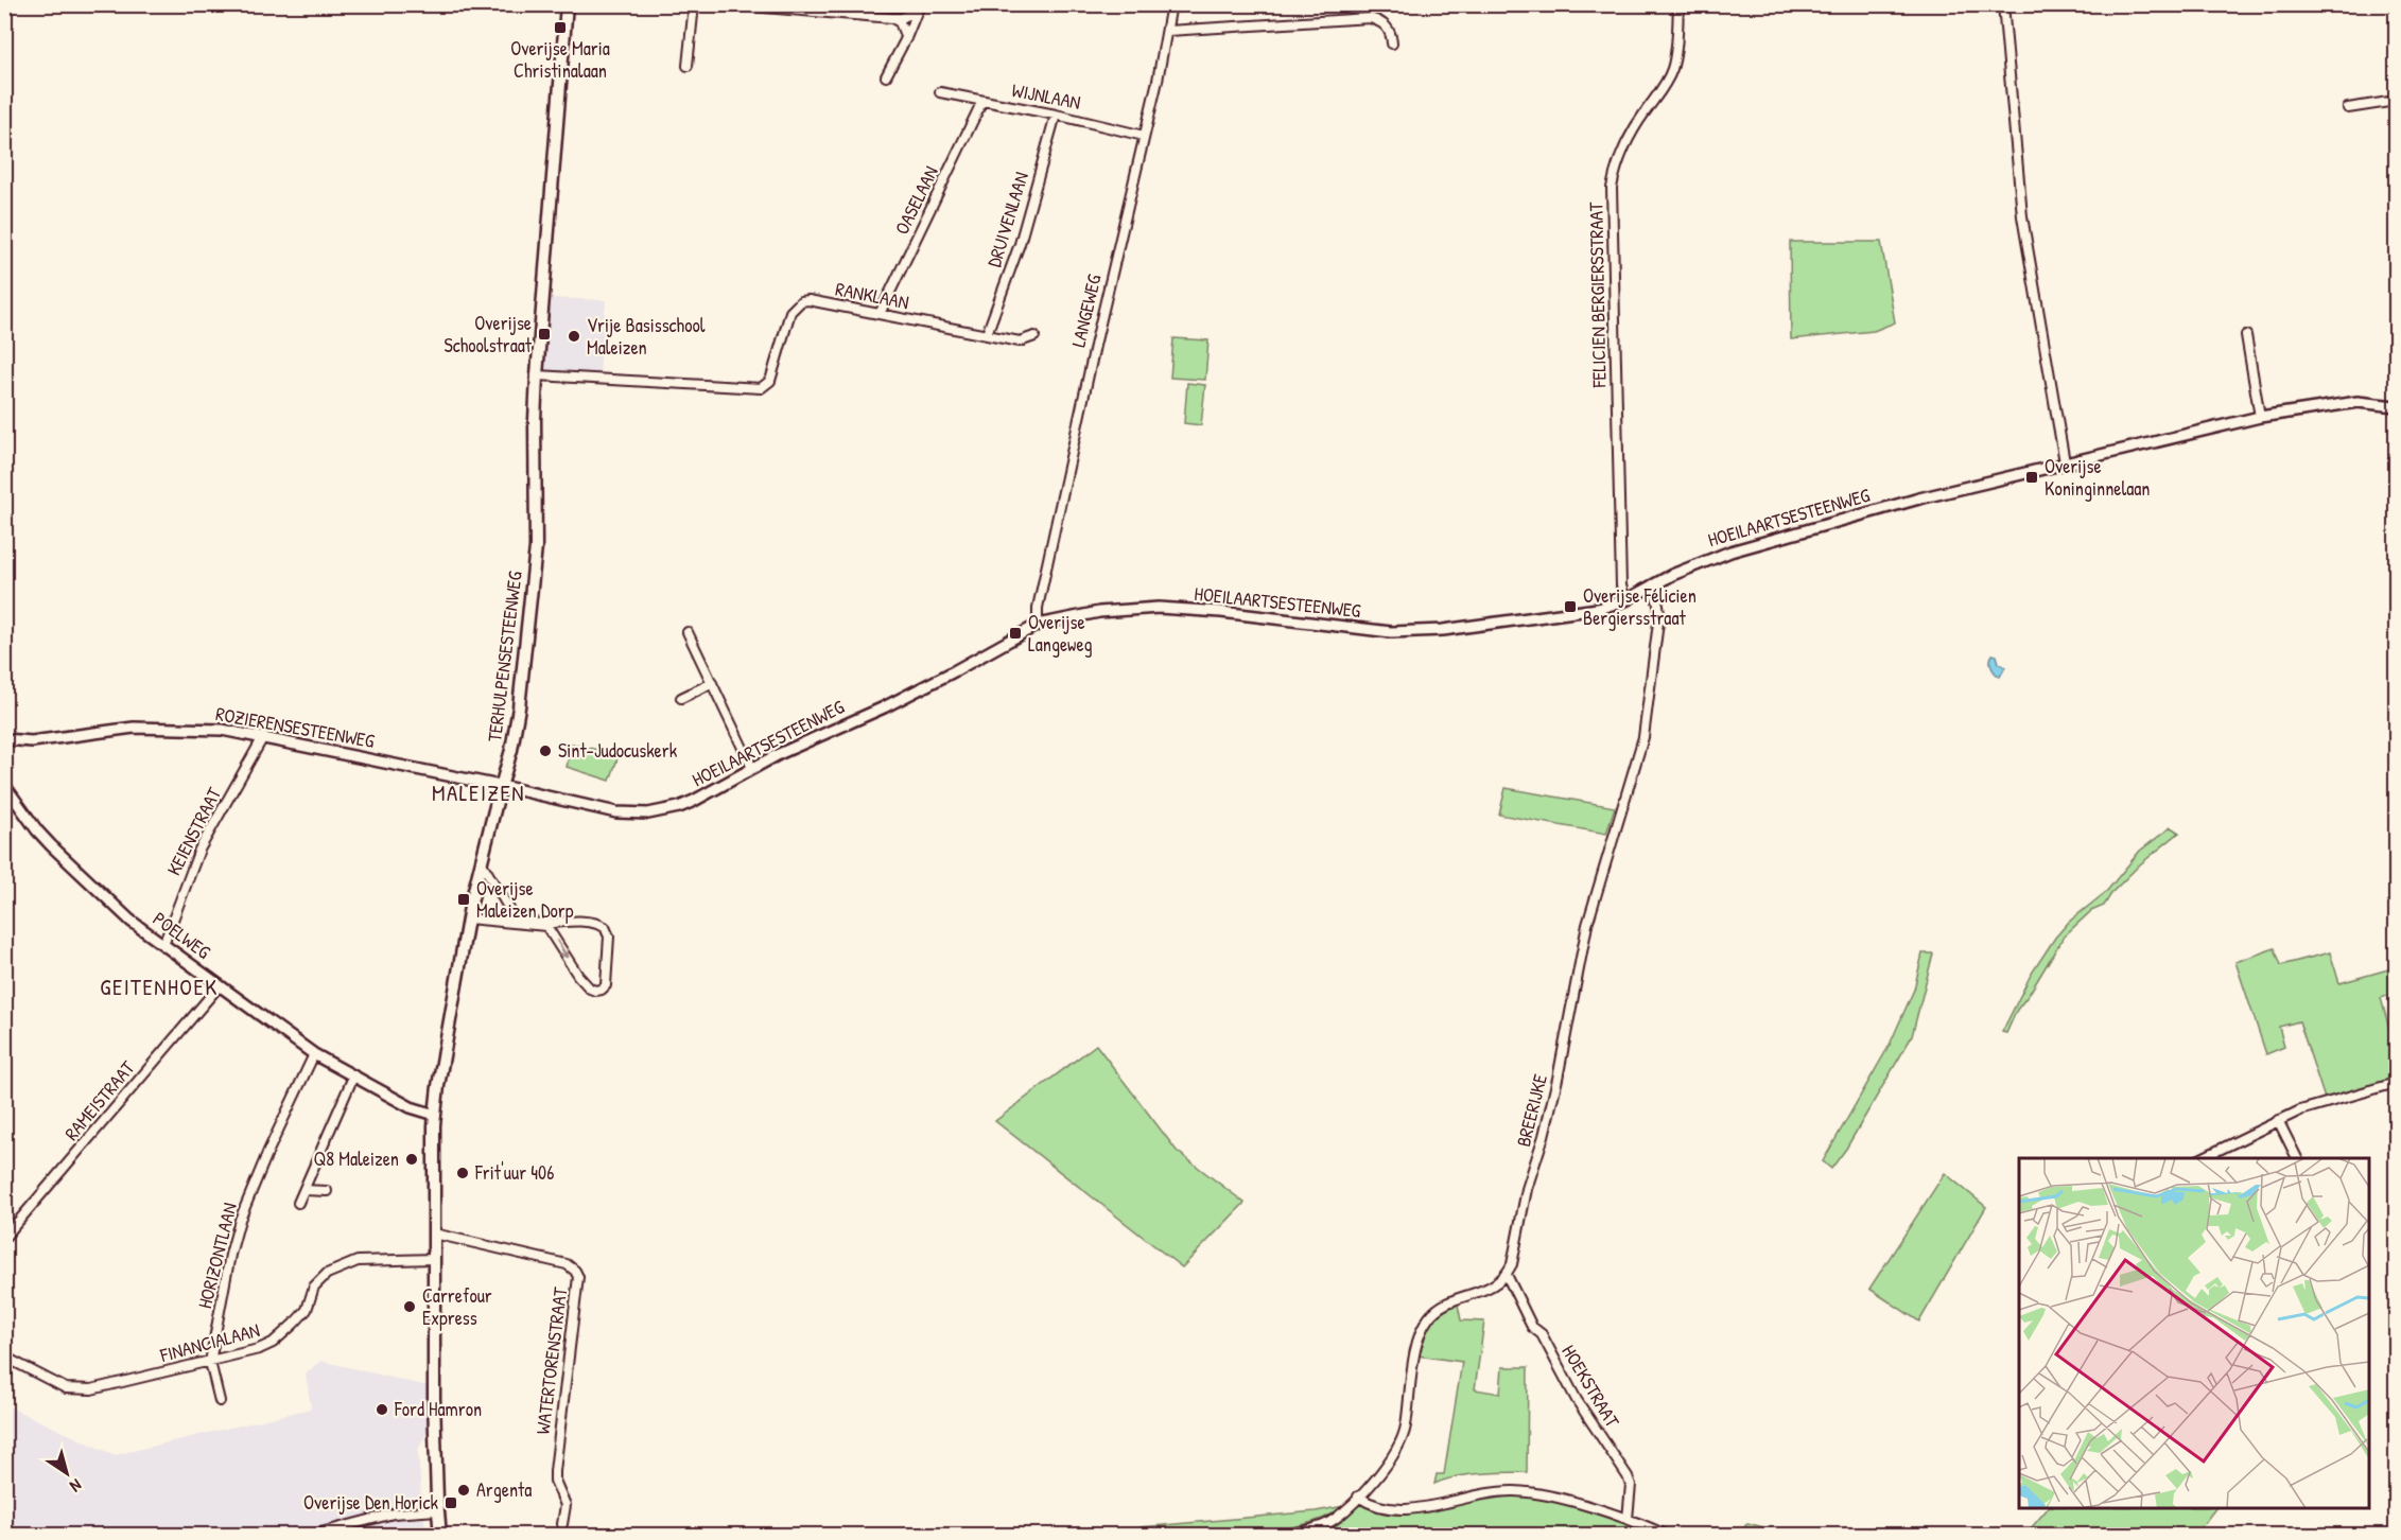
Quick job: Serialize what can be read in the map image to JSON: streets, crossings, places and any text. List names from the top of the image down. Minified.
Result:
{"streets":{"main road":["TERHULPENSESTEENWEG"],"street":["WIJNLAAN","OASELAAN","DRUIVENLAAN","FELICIEN BERGIERSSTRAAT","RANKLAAN","LANGEWEG","HOEILAARTSESTEENWEG","ROZIERENSESTEENWEG","KEIENSTRAAT","POELWEG","RAMEISTRAAT","BREERIJKE","HORIZONTLAAN","FINANCIALAAN","WATERTORENSTRAAT","HOEKSTRAAT"]},"crossings":[["WIJNLAAN","OASELAAN"],["WIJNLAAN","DRUIVENLAAN"],["WIJNLAAN","LANGEWEG"],["OASELAAN","RANKLAAN"],["DRUIVENLAAN","RANKLAAN"],["FELICIEN BERGIERSSTRAAT","HOEILAARTSESTEENWEG"],["RANKLAAN","TERHULPENSESTEENWEG"],["LANGEWEG","HOEILAARTSESTEENWEG"],["HOEILAARTSESTEENWEG","TERHULPENSESTEENWEG"],["HOEILAARTSESTEENWEG","ROZIERENSESTEENWEG"],["HOEILAARTSESTEENWEG","BREERIJKE"],["TERHULPENSESTEENWEG","ROZIERENSESTEENWEG"],["TERHULPENSESTEENWEG","POELWEG"],["TERHULPENSESTEENWEG","FINANCIALAAN"],["TERHULPENSESTEENWEG","WATERTORENSTRAAT"],["ROZIERENSESTEENWEG","KEIENSTRAAT"],["KEIENSTRAAT","POELWEG"],["POELWEG","RAMEISTRAAT"],["POELWEG","HORIZONTLAAN"],["BREERIJKE","HOEKSTRAAT"],["HORIZONTLAAN","FINANCIALAAN"]],"districts":["MALEIZEN","GEITENHOEK"],"places":{"transit":["Overijse Maria Christinalaan","Overijse Schoolstraat","Overijse Koninginnelaan","Overijse Félicien Bergiersstraat","Overijse Langeweg","Overijse Maleizen Dorp","Overijse Den Horick"],"other":["Vrije Basisschool Maleizen","Sint-Judocuskerk","Q8 Maleizen","Frit'uur 406","Carrefour Express","Ford Hamron","Argenta"]},"north":"bottom right"}
